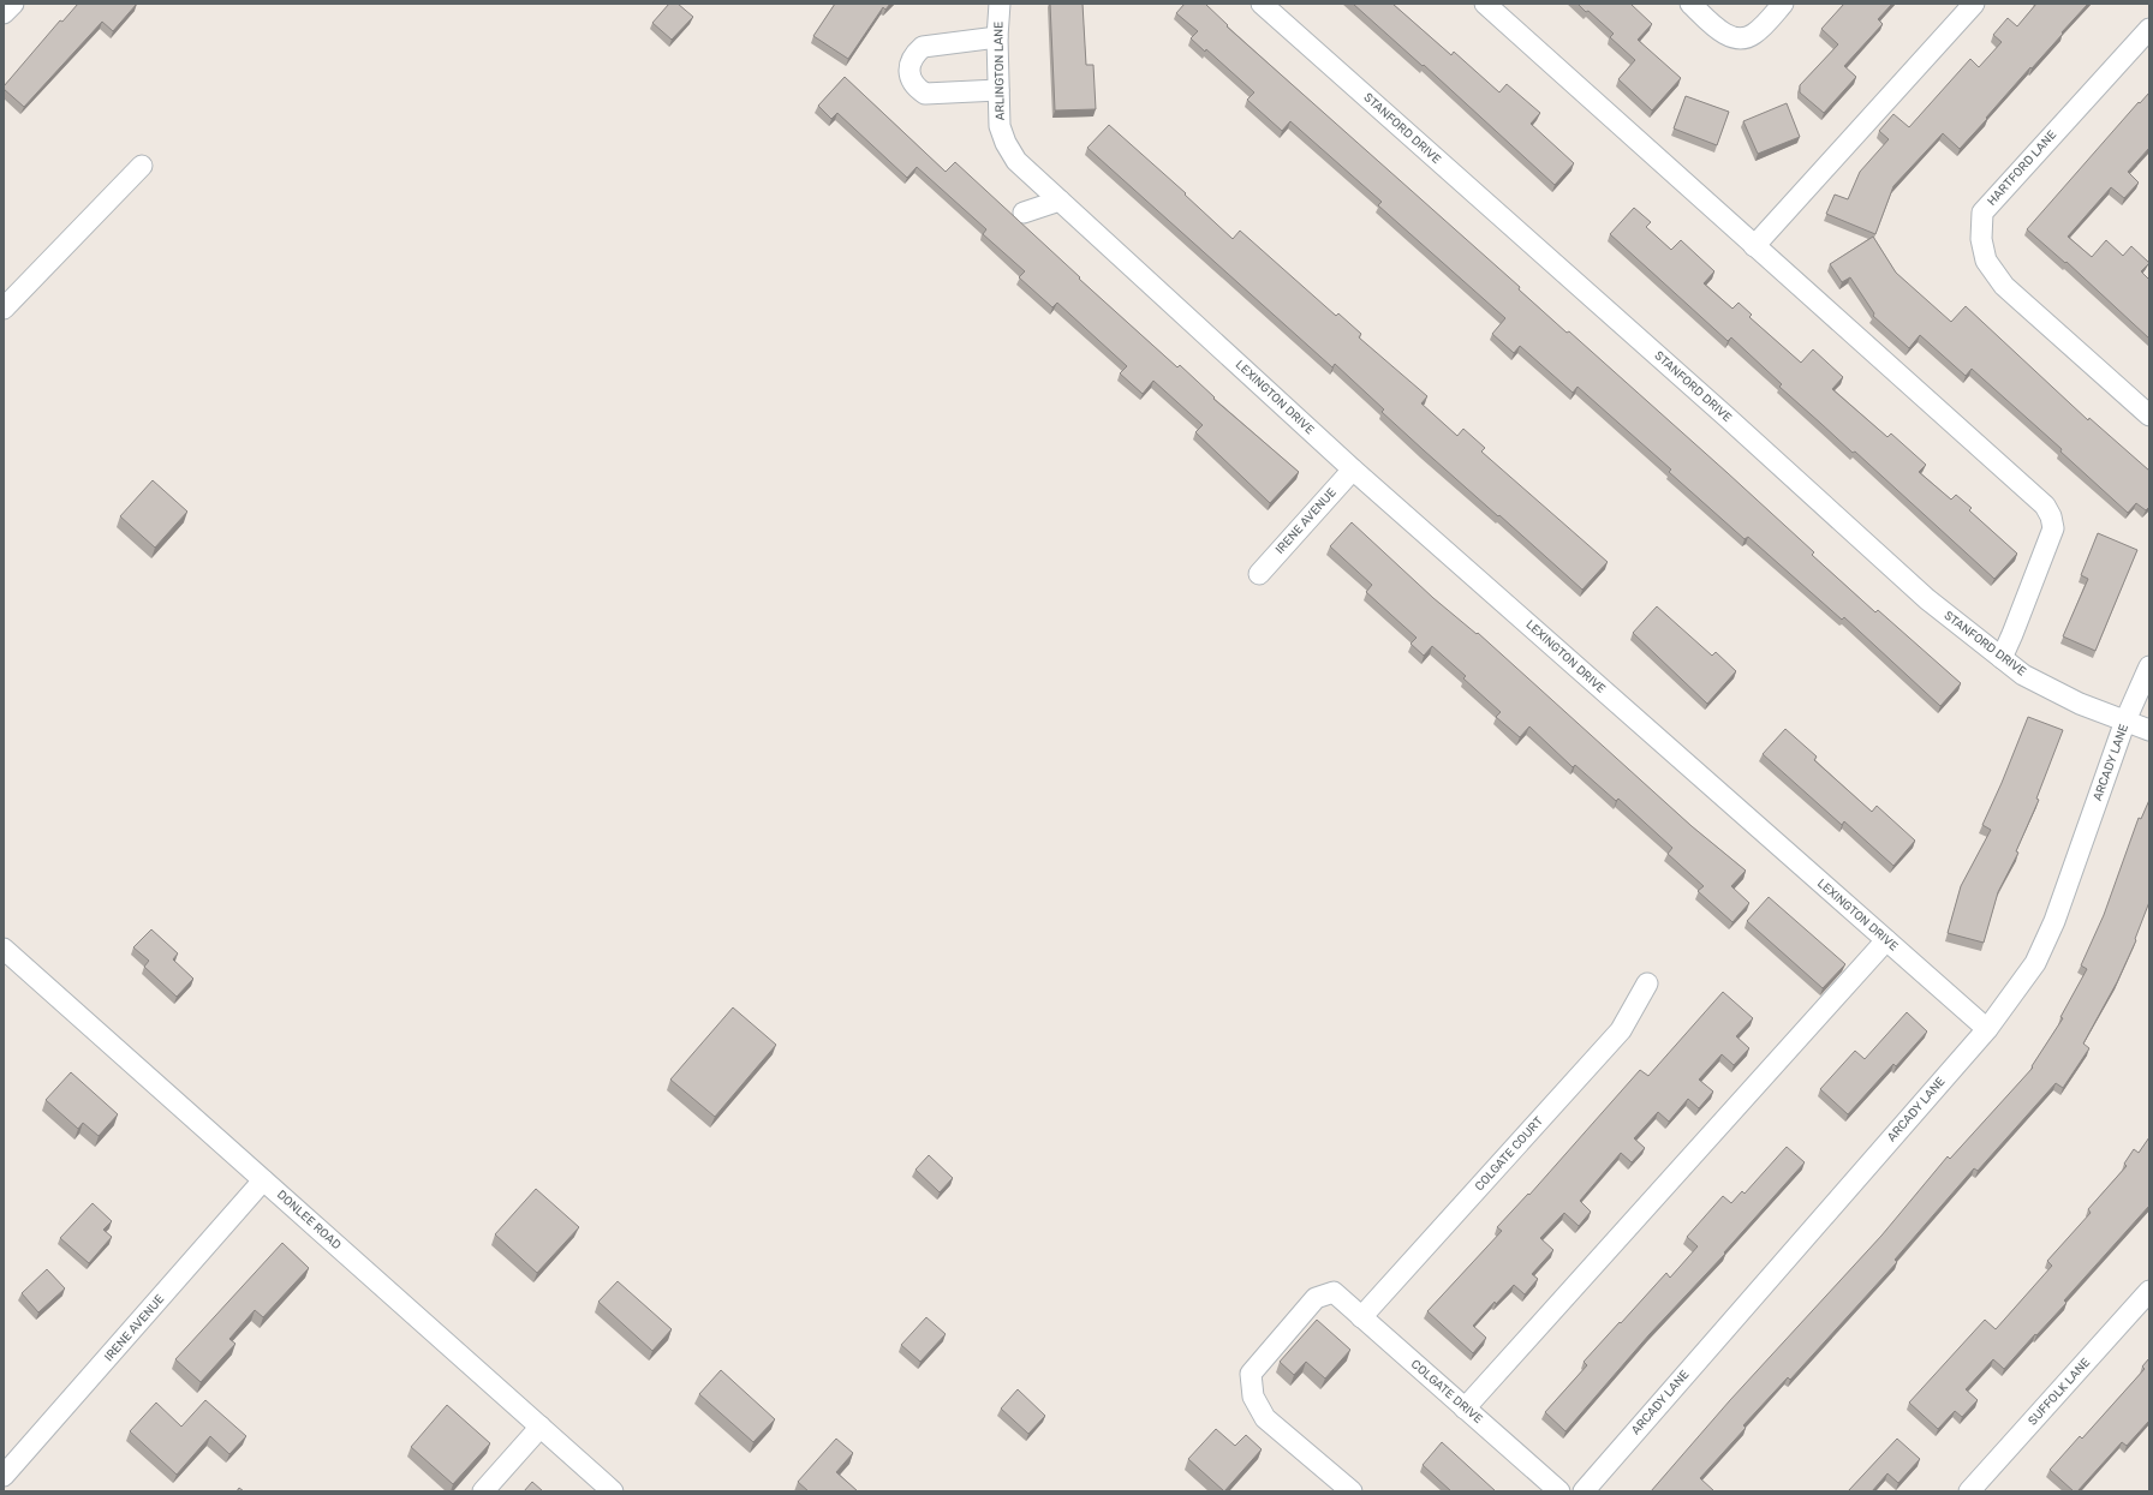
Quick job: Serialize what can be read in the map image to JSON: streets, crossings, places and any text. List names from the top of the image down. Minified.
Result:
{"streets":{"street":["ARLINGTON LANE","STANFORD DRIVE","HARTFORD LANE","LEXINGTON DRIVE","IRENE AVENUE","ARCADY LANE","COLGATE COURT","DONLEE ROAD","COLGATE DRIVE","SUFFOLK LANE"]},"crossings":[["ARLINGTON LANE","LEXINGTON DRIVE"],["STANFORD DRIVE","ARCADY LANE"],["LEXINGTON DRIVE","IRENE AVENUE"],["LEXINGTON DRIVE","ARCADY LANE"],["IRENE AVENUE","DONLEE ROAD"],["COLGATE COURT","COLGATE DRIVE"]]}
